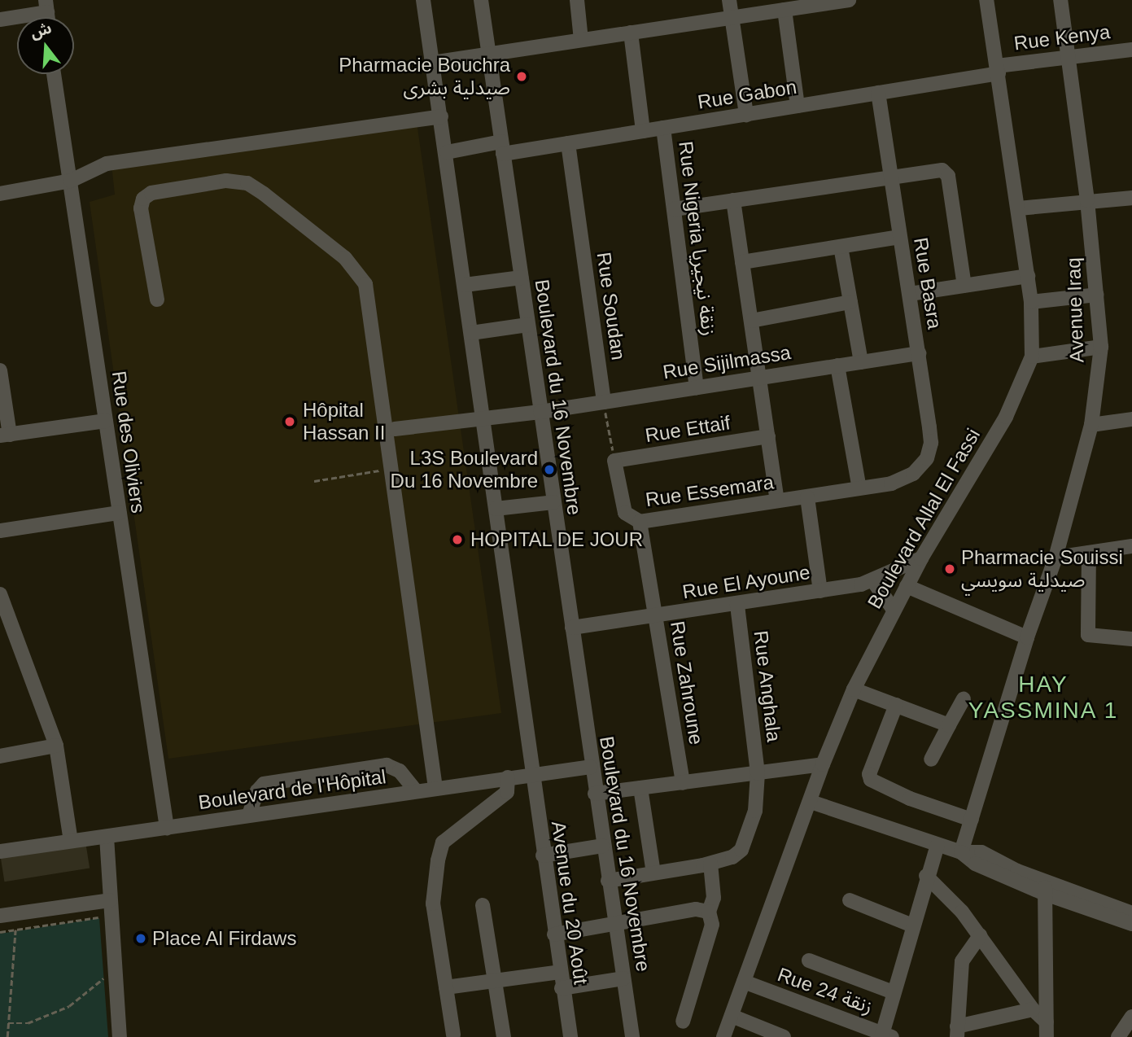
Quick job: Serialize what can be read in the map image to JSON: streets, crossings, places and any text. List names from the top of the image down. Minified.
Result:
{"streets":{"street":["Rue Kenya","Rue Gabon","Rue Nigeria زنقة نيجيريا","Rue Basra","Rue Soudan","Avenue Iraq","Rue Sijilmassa","Boulevard du 16 Novembre","Rue Ettaif","Rue des Oliviers","Rue Essemara","Boulevard Allal El Fassi","Rue El Ayoune","Rue Zahroune","Rue Anghala","Boulevard de l'Hôpital","Avenue du 20 Août","Rue 24 زنقة"]},"crossings":[["Rue Kenya","Rue Gabon"],["Rue Kenya","Avenue Iraq"],["Rue Kenya","Boulevard Allal El Fassi"],["Rue Gabon","Rue Nigeria زنقة نيجيريا"],["Rue Gabon","Rue Basra"],["Rue Gabon","Rue Soudan"],["Rue Gabon","Boulevard du 16 Novembre"],["Rue Gabon","Boulevard Allal El Fassi"],["Rue Gabon","Avenue du 20 Août"],["Rue Nigeria زنقة نيجيريا","Rue Sijilmassa"],["Rue Basra","Rue Sijilmassa"],["Rue Basra","Rue Essemara"],["Rue Soudan","Rue Sijilmassa"],["Rue Sijilmassa","Boulevard du 16 Novembre"],["Rue Sijilmassa","Avenue du 20 Août"],["Boulevard du 16 Novembre","Rue El Ayoune"],["Boulevard du 16 Novembre","Rue Anghala"],["Boulevard du 16 Novembre","Boulevard de l'Hôpital"],["Rue Ettaif","Rue Essemara"],["Rue des Oliviers","Boulevard de l'Hôpital"],["Rue Essemara","Rue Zahroune"],["Boulevard Allal El Fassi","Rue El Ayoune"],["Boulevard Allal El Fassi","Rue 24 زنقة"],["Rue El Ayoune","Rue Zahroune"],["Rue El Ayoune","Rue Anghala"],["Boulevard de l'Hôpital","Avenue du 20 Août"]],"districts":["HAY YASSMINA 1"],"places":["Pharmacie Bouchra صيدلية بشرى","Hôpital Hassan II","L3S Boulevard Du 16 Novembre","HOPITAL DE JOUR","Pharmacie Souissi صيدلية سويسي","Place Al Firdaws"],"north":"top"}
